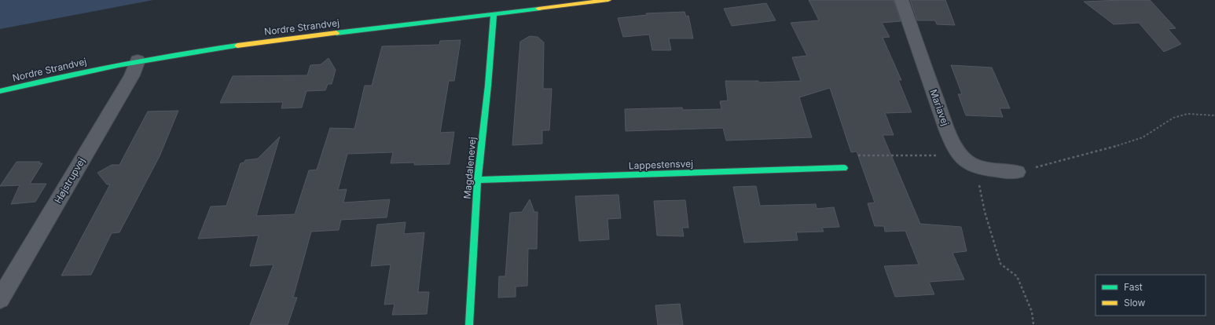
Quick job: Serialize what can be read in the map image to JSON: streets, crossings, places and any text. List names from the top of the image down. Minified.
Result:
{"streets":{"street":["Nordre Strandvej","Mariavej","Lappestensvej","Magdalenevej","Højstrupvej"]},"crossings":[["Nordre Strandvej","Magdalenevej"],["Nordre Strandvej","Højstrupvej"],["Lappestensvej","Magdalenevej"]],"legend":["Fast","Slow"]}
